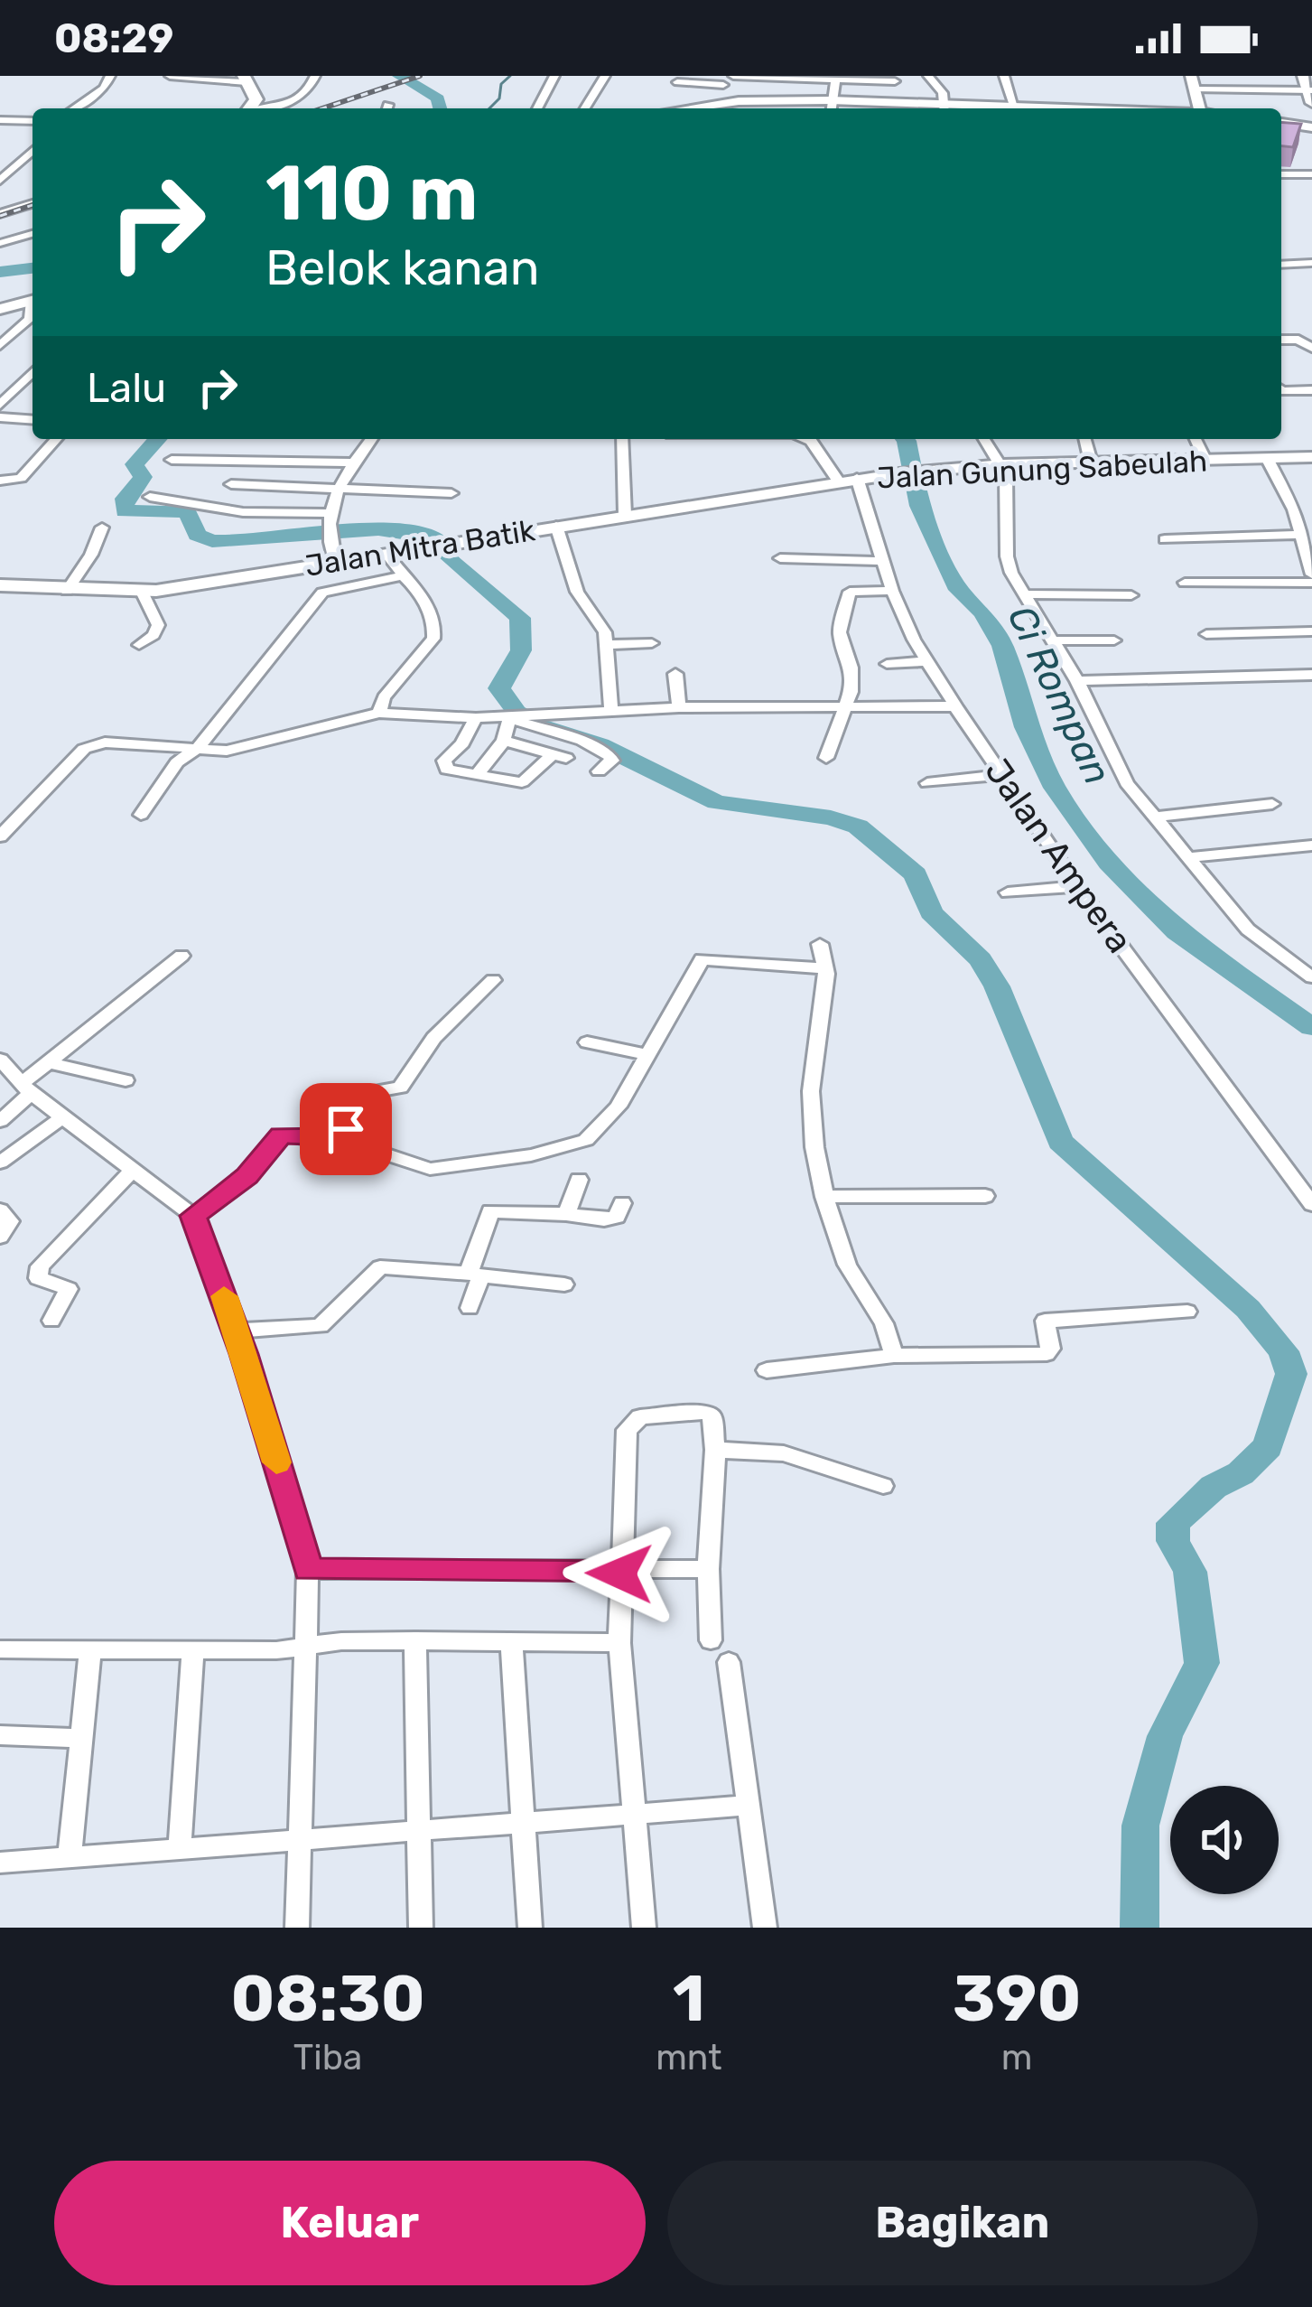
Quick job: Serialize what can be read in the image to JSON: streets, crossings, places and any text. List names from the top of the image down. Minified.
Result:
{"streets":{"main road":["Jalan Gunung Sabeulah","Jalan Mitra Batik"],"street":["Jalan Ampera"]},"crossings":[["Jalan Gunung Sabeulah","Jalan Mitra Batik"],["Jalan Gunung Sabeulah","Jalan Ampera"]],"water":["Ci Rompan"],"page":{"status":"08:29","turn":["110 m","Belok kanan"],"then":"Lalu","eta":["08:30","Tiba","1","mnt","390","m"],"buttons":["Keluar","Bagikan"]}}
